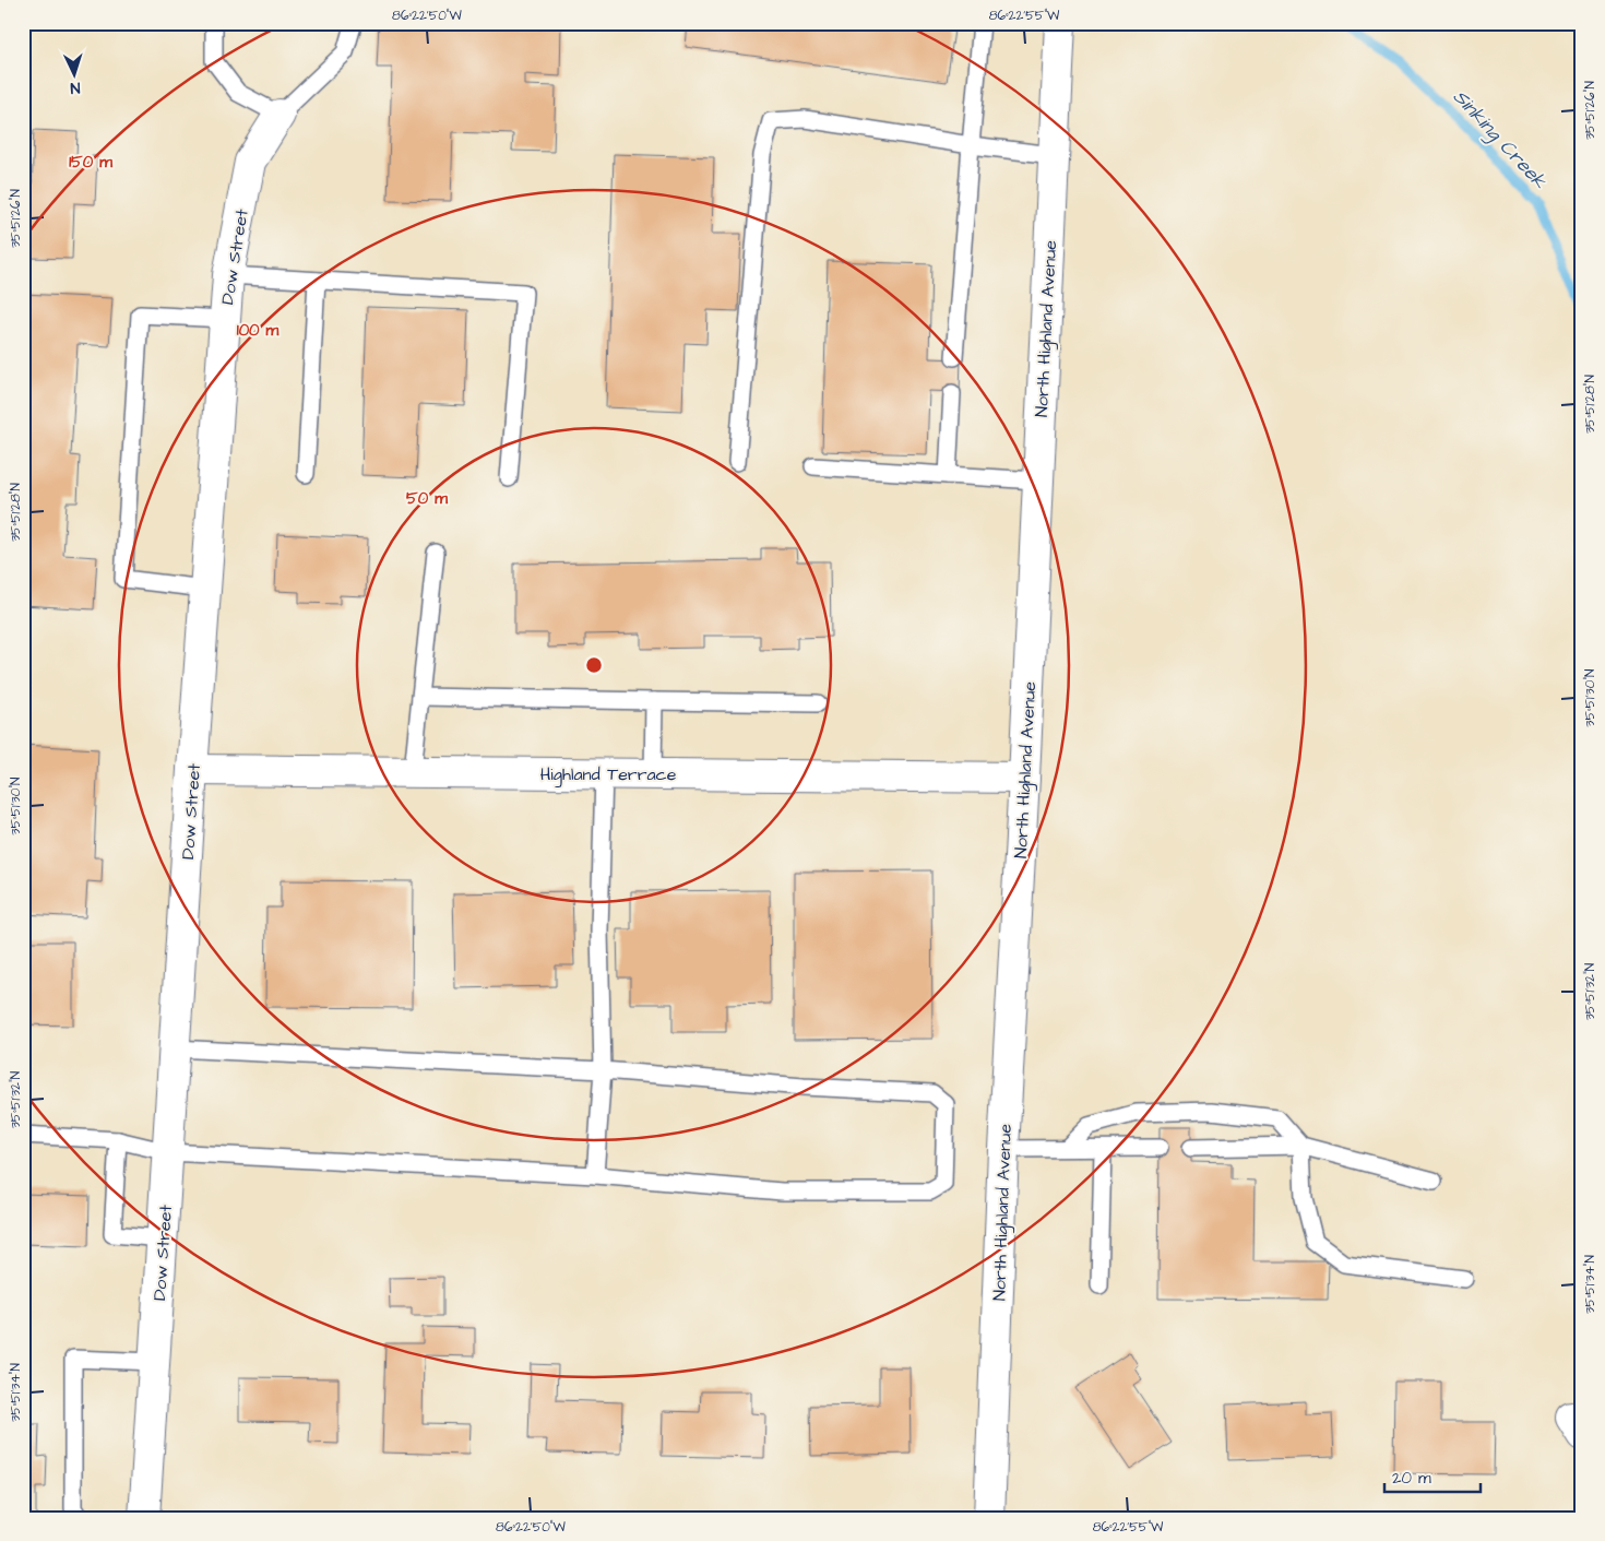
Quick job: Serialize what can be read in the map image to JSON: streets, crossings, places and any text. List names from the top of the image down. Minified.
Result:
{"streets":{"street":["Dow Street","North Highland Avenue","Highland Terrace"]},"crossings":[["Dow Street","Highland Terrace"],["North Highland Avenue","Highland Terrace"]],"water":["Sinking Creek"],"scale_bar":"20 m","north":"bottom","coordinates":["86°22'50\"W","86°22'55\"W","35°51'26\"N","35°51'28\"N","35°51'30\"N","35°51'32\"N","35°51'34\"N"],"rings":["150 m","100 m","50 m"]}
